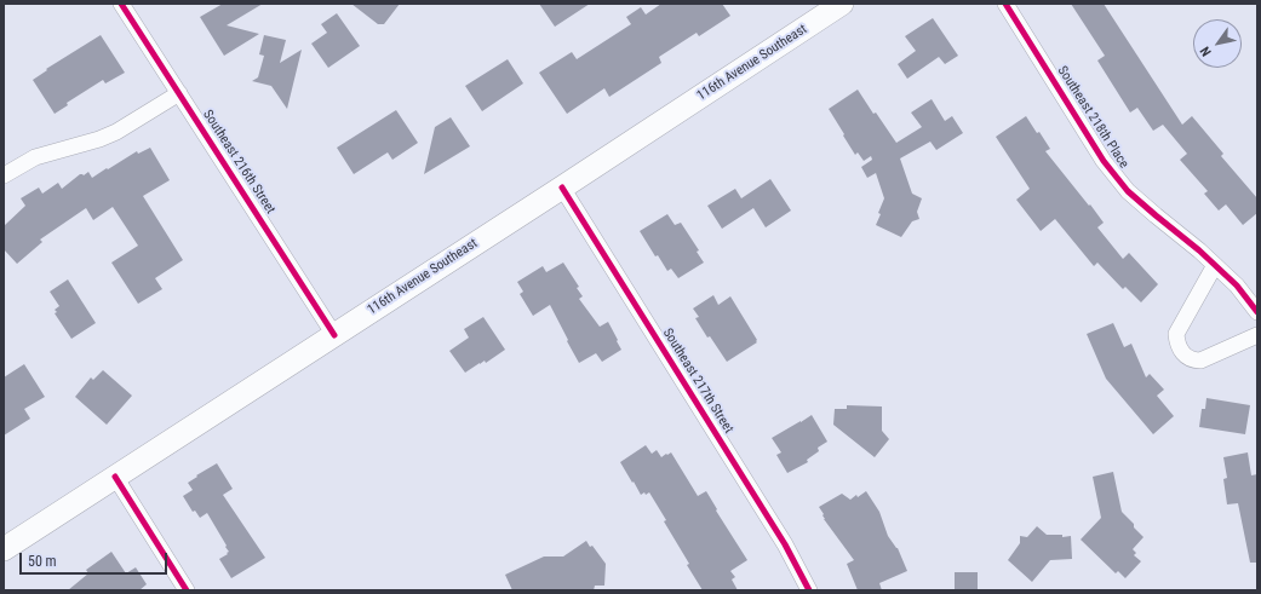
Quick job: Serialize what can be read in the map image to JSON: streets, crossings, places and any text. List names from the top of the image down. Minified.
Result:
{"streets":{"main road":["116th Avenue Southeast"],"street":["Southeast 218th Place","Southeast 216th Street","Southeast 217th Street"]},"crossings":[["116th Avenue Southeast","Southeast 216th Street"],["116th Avenue Southeast","Southeast 217th Street"]],"scale_bar":"50 m","north":"bottom left"}
